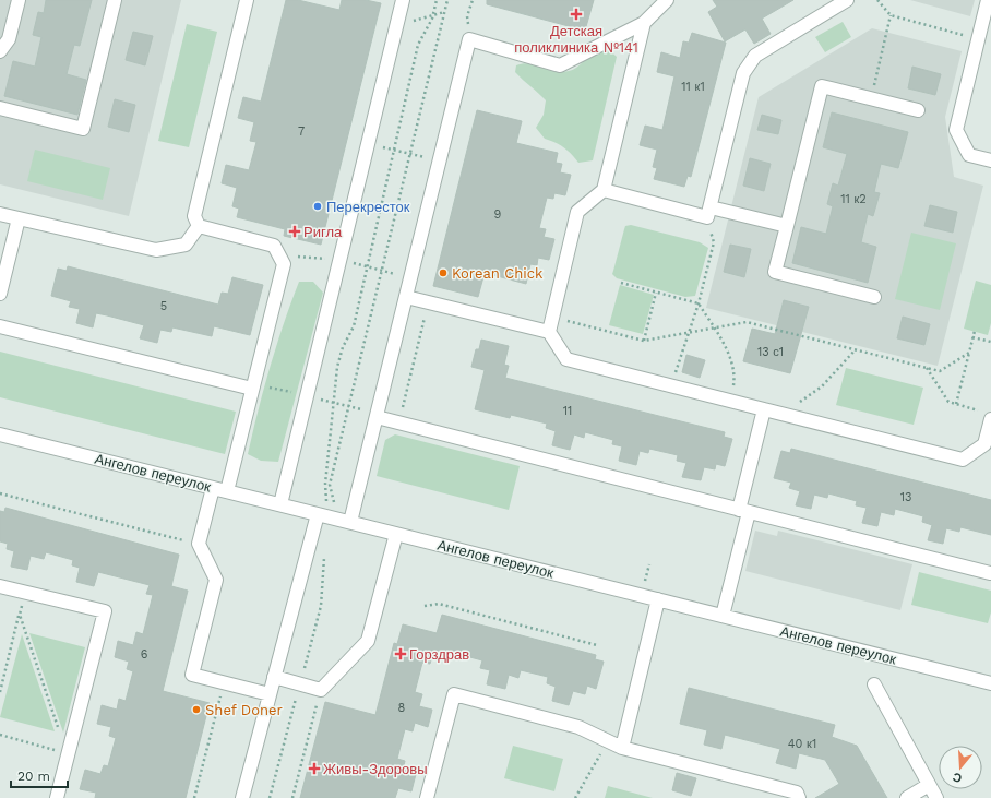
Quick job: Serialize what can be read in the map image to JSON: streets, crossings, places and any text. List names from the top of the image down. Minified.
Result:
{"streets":{"street":["Ангелов переулок"]},"places":{"health":["Детская поликлиника №141","Ригла","Горздрав","Живы-Здоровы"],"other":["Перекресток","Korean Chick","Shef Doner"]},"house_numbers":["11 к1","7","11 к2","9","5","13 с1","11","13","6","8","40 к1"],"scale_bar":"20 m","north":"bottom"}
